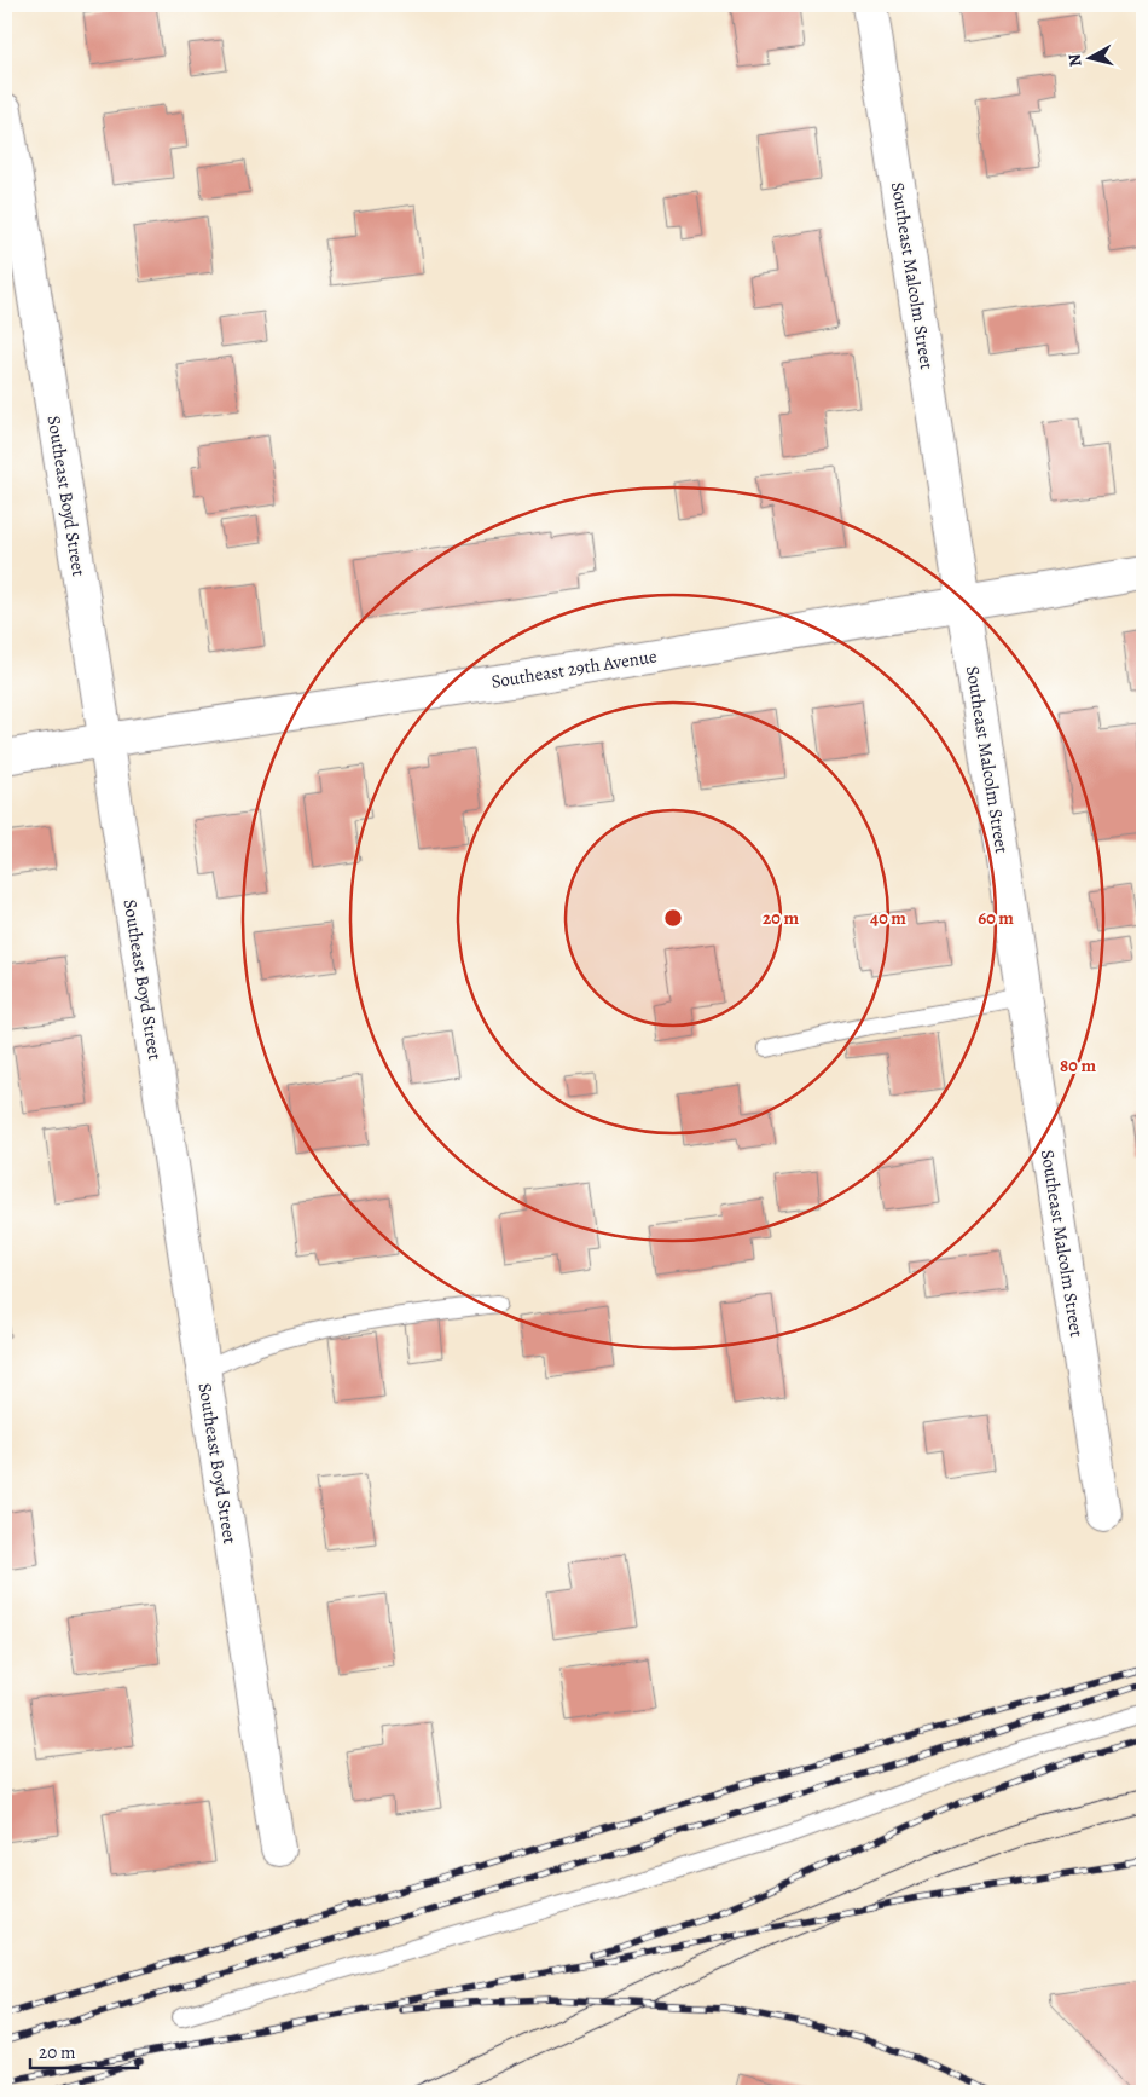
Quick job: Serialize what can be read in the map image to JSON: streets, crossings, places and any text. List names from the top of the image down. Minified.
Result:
{"streets":{"street":["Southeast Malcolm Street","Southeast Boyd Street","Southeast 29th Avenue"]},"crossings":[["Southeast Malcolm Street","Southeast 29th Avenue"],["Southeast Boyd Street","Southeast 29th Avenue"]],"scale_bar":"20 m","north":"left","rings":["20 m","40 m","60 m","80 m"]}
